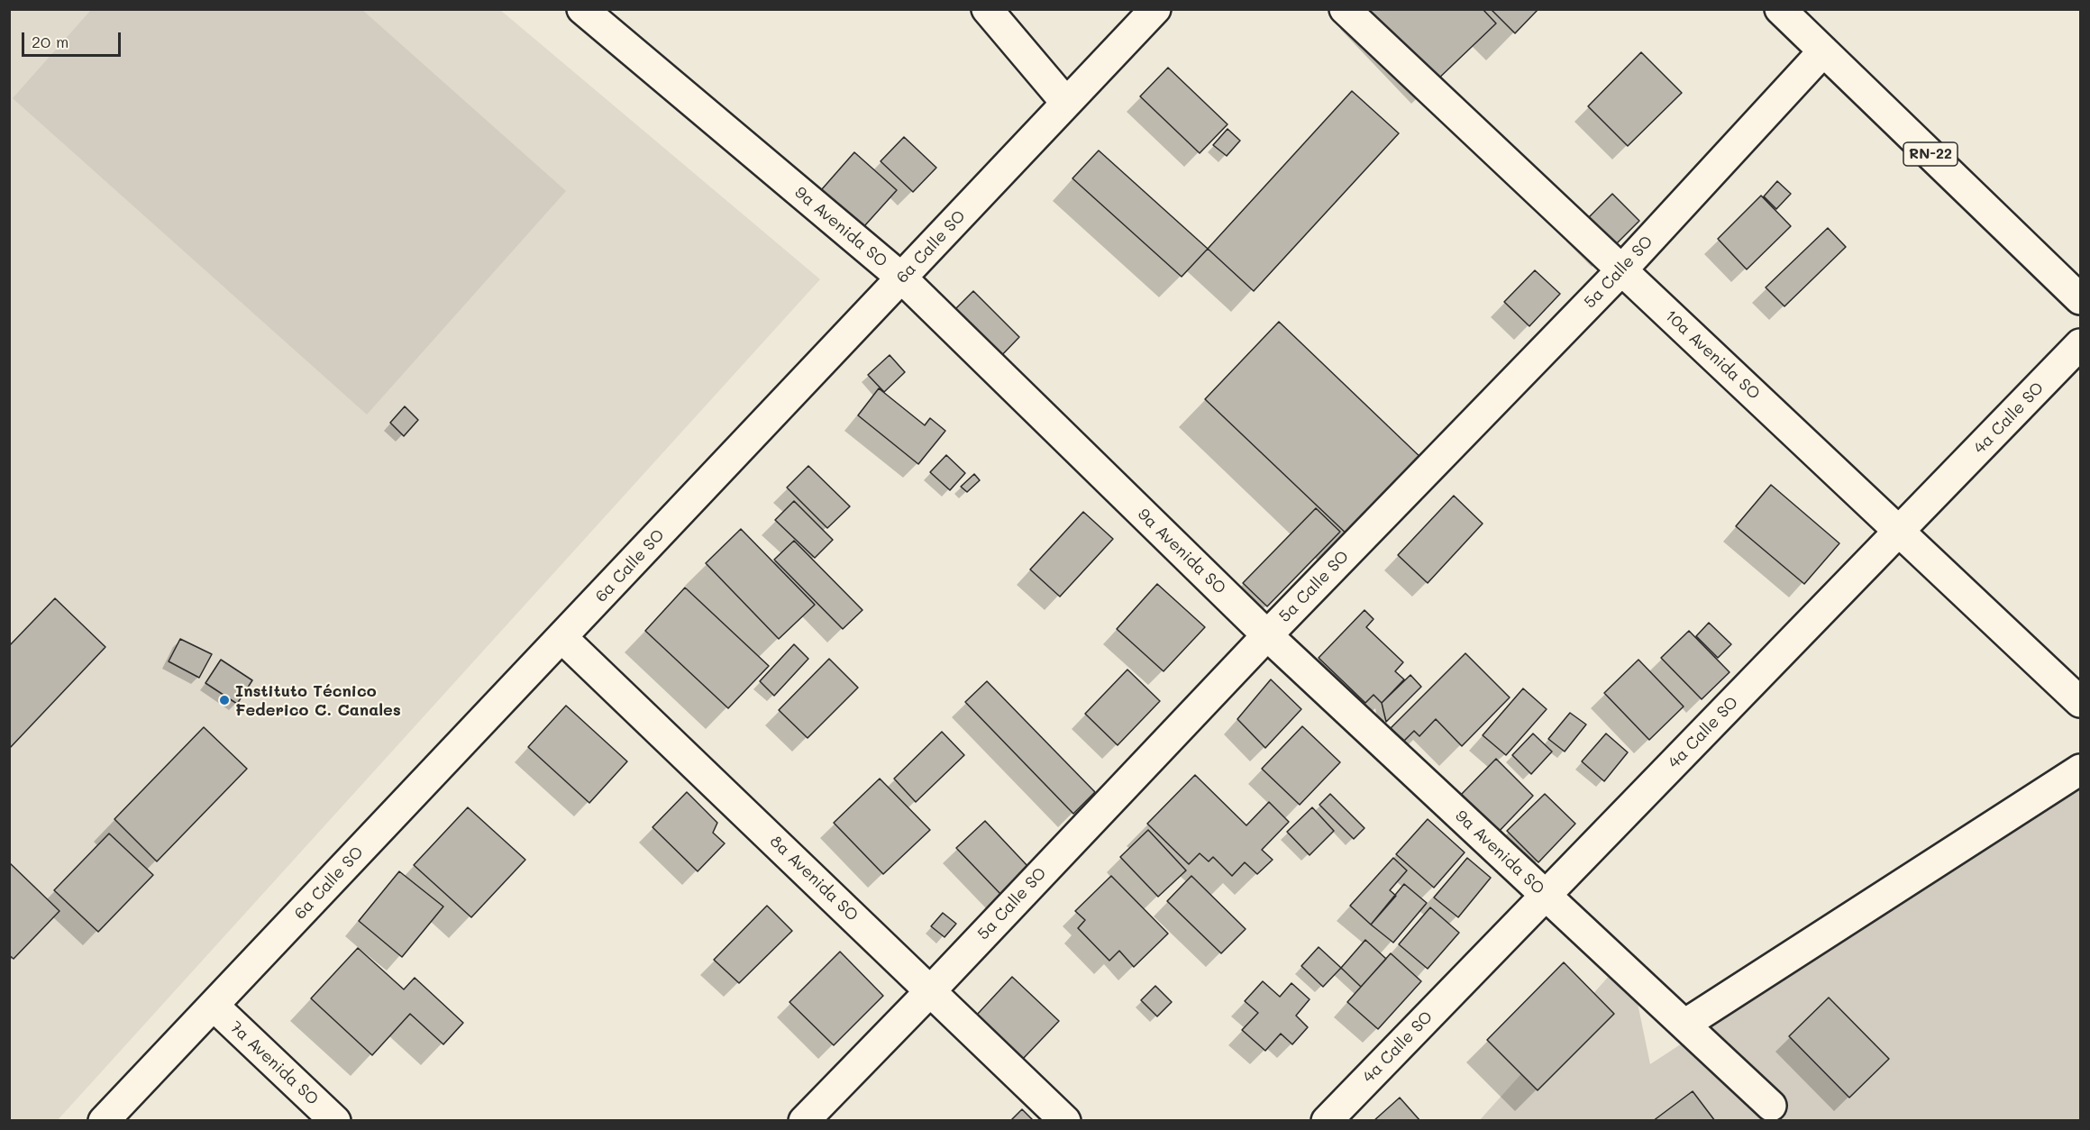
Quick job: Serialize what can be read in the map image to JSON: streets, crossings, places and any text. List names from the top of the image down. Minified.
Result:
{"streets":{"street":["RN-22","9a Avenida SO","6a Calle SO","5a Calle SO","10a Avenida SO","4a Calle SO","8a Avenida SO","7a Avenida SO"]},"crossings":[["RN-22","5a Calle SO"],["9a Avenida SO","6a Calle SO"],["9a Avenida SO","5a Calle SO"],["9a Avenida SO","4a Calle SO"],["6a Calle SO","8a Avenida SO"],["6a Calle SO","7a Avenida SO"],["5a Calle SO","10a Avenida SO"],["5a Calle SO","8a Avenida SO"],["10a Avenida SO","4a Calle SO"]],"places":["Instituto Técnico Federico C. Canales"],"scale_bar":"20 m"}
